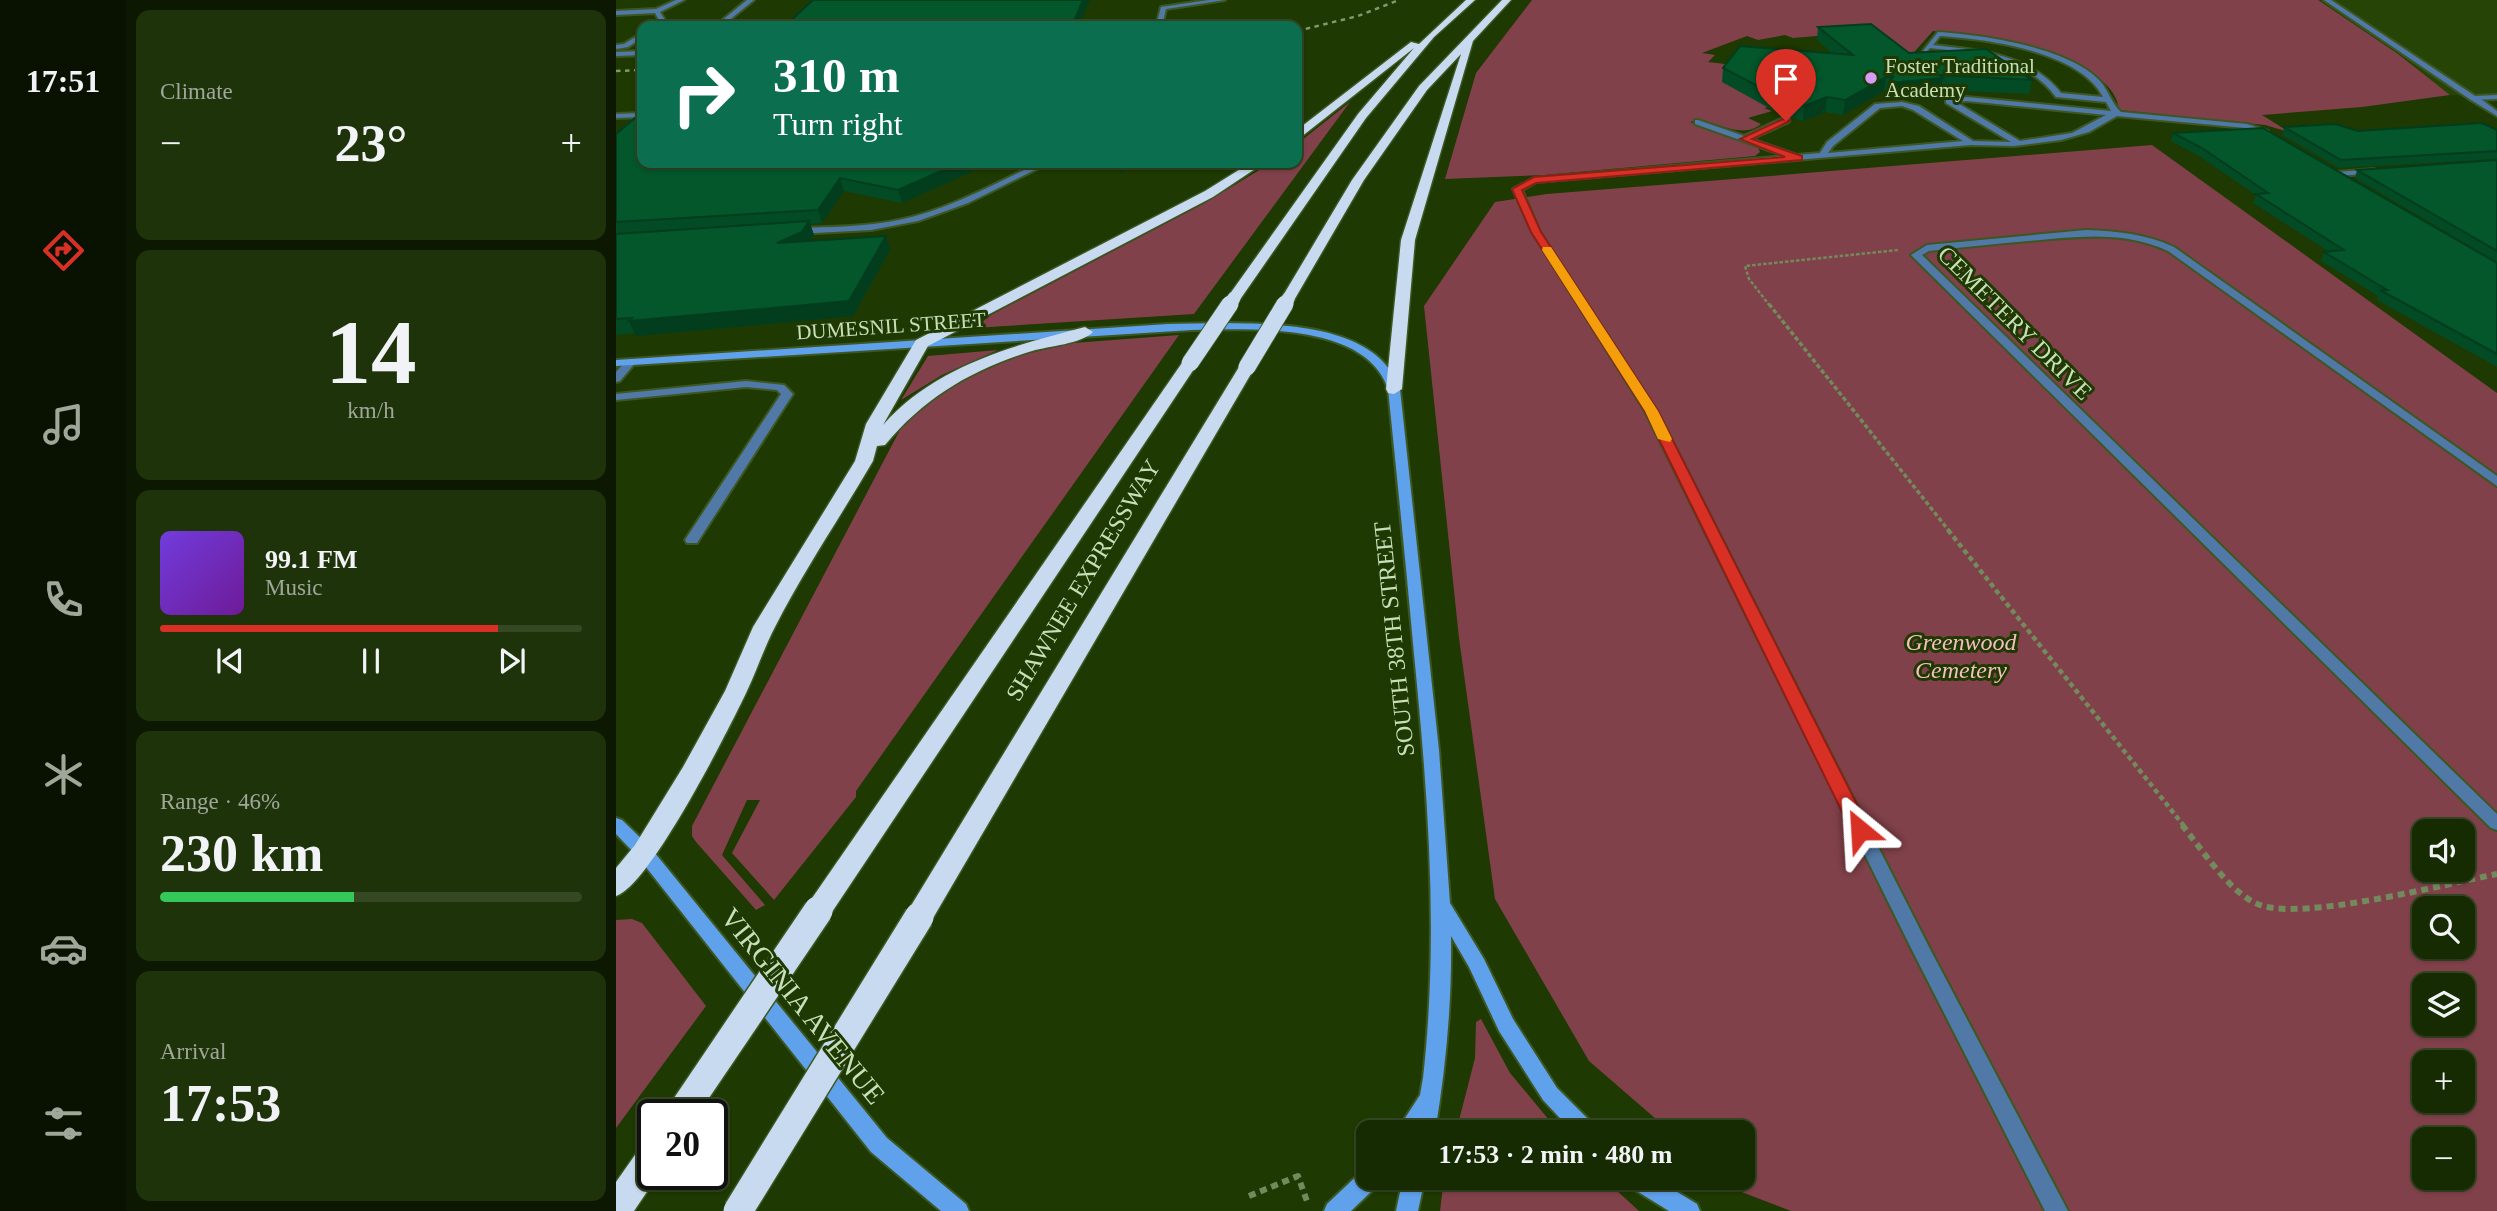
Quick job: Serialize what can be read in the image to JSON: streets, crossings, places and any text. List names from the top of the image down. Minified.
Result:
{"streets":{"highway":["SHAWNEE EXPRESSWAY"],"main road":["DUMESNIL STREET","SOUTH 38TH STREET","VIRGINIA AVENUE"],"street":["CEMETERY DRIVE"]},"crossings":[["DUMESNIL STREET","SOUTH 38TH STREET"]],"parks":["Greenwood Cemetery"],"places":["Foster Traditional Academy"],"page":{"tabs":"17:51","tile":["Climate",["14","km/h"],["Range · 46%","230 km"],["Arrival","17:53"]],"turn":["310 m","Turn right"],"heat":["−","23°","+"],"song":["99.1 FM","Music"],"map_buttons":["+","−"],"limit":"20","trip":"17:53 · 2 min · 480 m"}}
